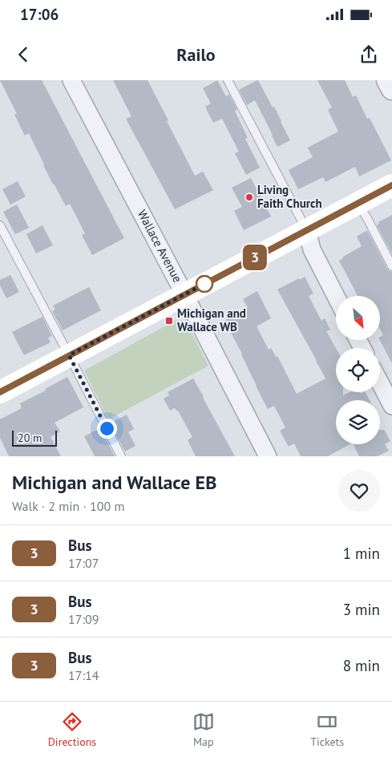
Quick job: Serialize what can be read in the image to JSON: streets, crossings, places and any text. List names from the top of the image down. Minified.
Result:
{"streets":{"street":["Wallace Avenue"]},"places":{"other":["Living Faith Church"],"transit":["Michigan and Wallace WB"]},"lines":["bus line 3"],"scale_bar":"20 m","north":"bottom right","page":{"status":"17:06","header":"Railo","on_map":"3","scale":"20 m","heading":["Michigan and Wallace EB","Walk · 2 min · 100 m"],"list":[{"mark":"3","name":"Bus","note":"17:07","value":"1 min"},{"mark":"3","name":"Bus","note":"17:09","value":"3 min"},{"mark":"3","name":"Bus","note":"17:14","value":"8 min"}],"tabs":["Directions","Map","Tickets"]}}
